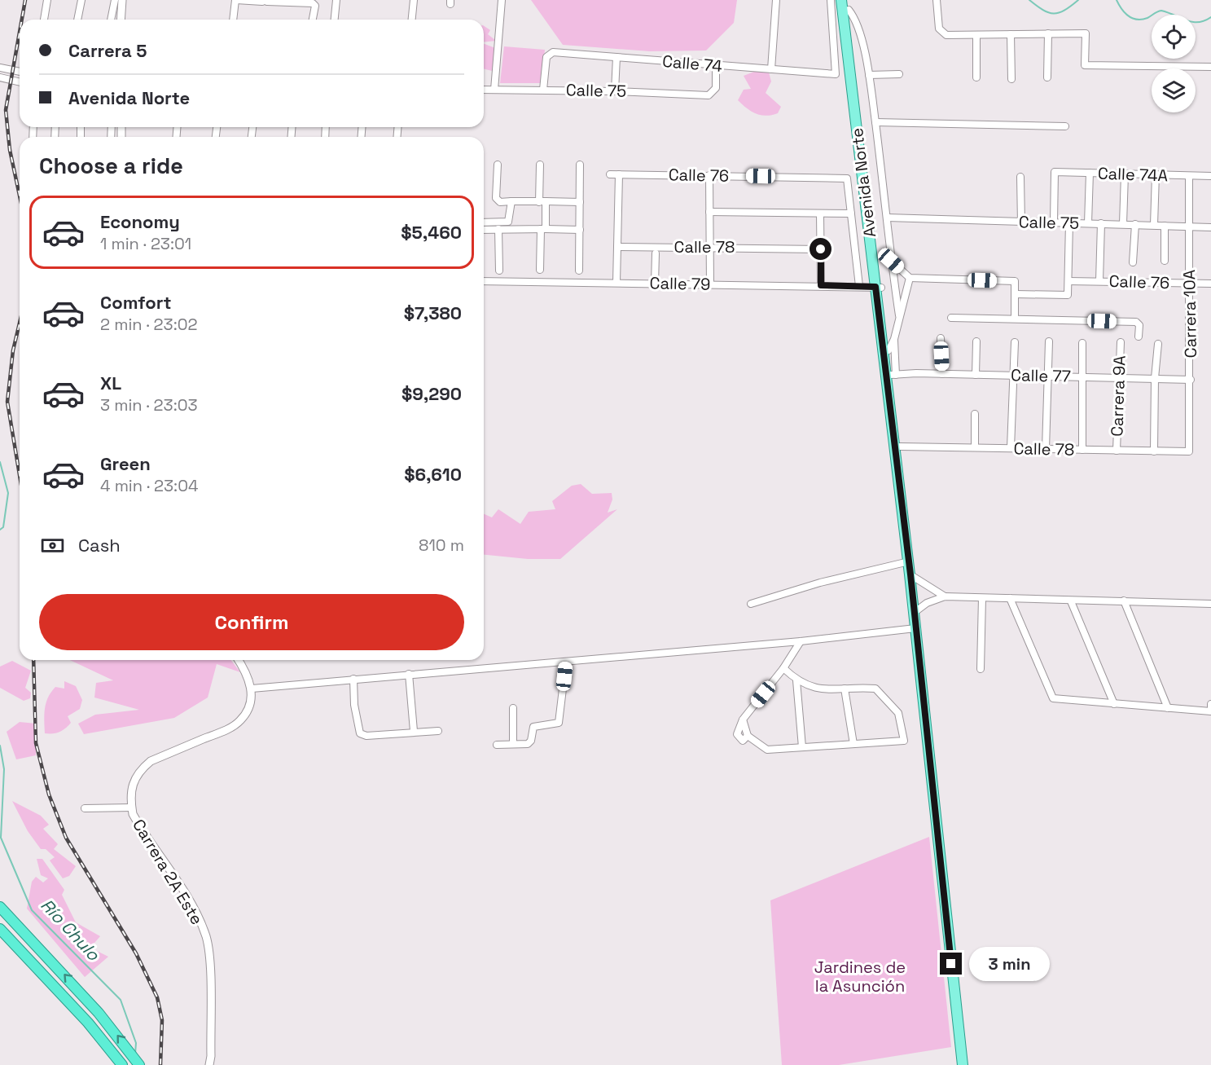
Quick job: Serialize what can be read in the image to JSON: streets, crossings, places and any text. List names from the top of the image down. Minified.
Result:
{"streets":{"main road":["Avenida Norte"],"street":["Calle 74","Calle 75","Calle 74A","Calle 76","Calle 78","Calle 79","Carrera 10A","Calle 77","Carrera 9A","Carrera 2A Este"]},"crossings":[["Calle 74","Calle 75"],["Calle 75","Calle 74A"],["Calle 75","Carrera 10A"],["Calle 74A","Carrera 10A"],["Calle 76","Carrera 10A"],["Avenida Norte","Calle 78"],["Avenida Norte","Calle 79"],["Avenida Norte","Calle 77"],["Calle 78","Carrera 10A"],["Calle 78","Carrera 9A"],["Carrera 10A","Calle 77"],["Calle 77","Carrera 9A"]],"water":["Río Chulo"],"parks":["Jardines de la Asunción"],"page":{"banner":["Carrera 5","Avenida Norte"],"heading":"Choose a ride","list":[{"name":"Economy","note":"1 min · 23:01","value":"$5,460"},{"name":"Comfort","note":"2 min · 23:02","value":"$7,380"},{"name":"XL","note":"3 min · 23:03","value":"$9,290"},{"name":"Green","note":"4 min · 23:04","value":"$6,610"}],"pay":["Cash","810 m"],"buttons":"Confirm","bubble":"3 min"}}
